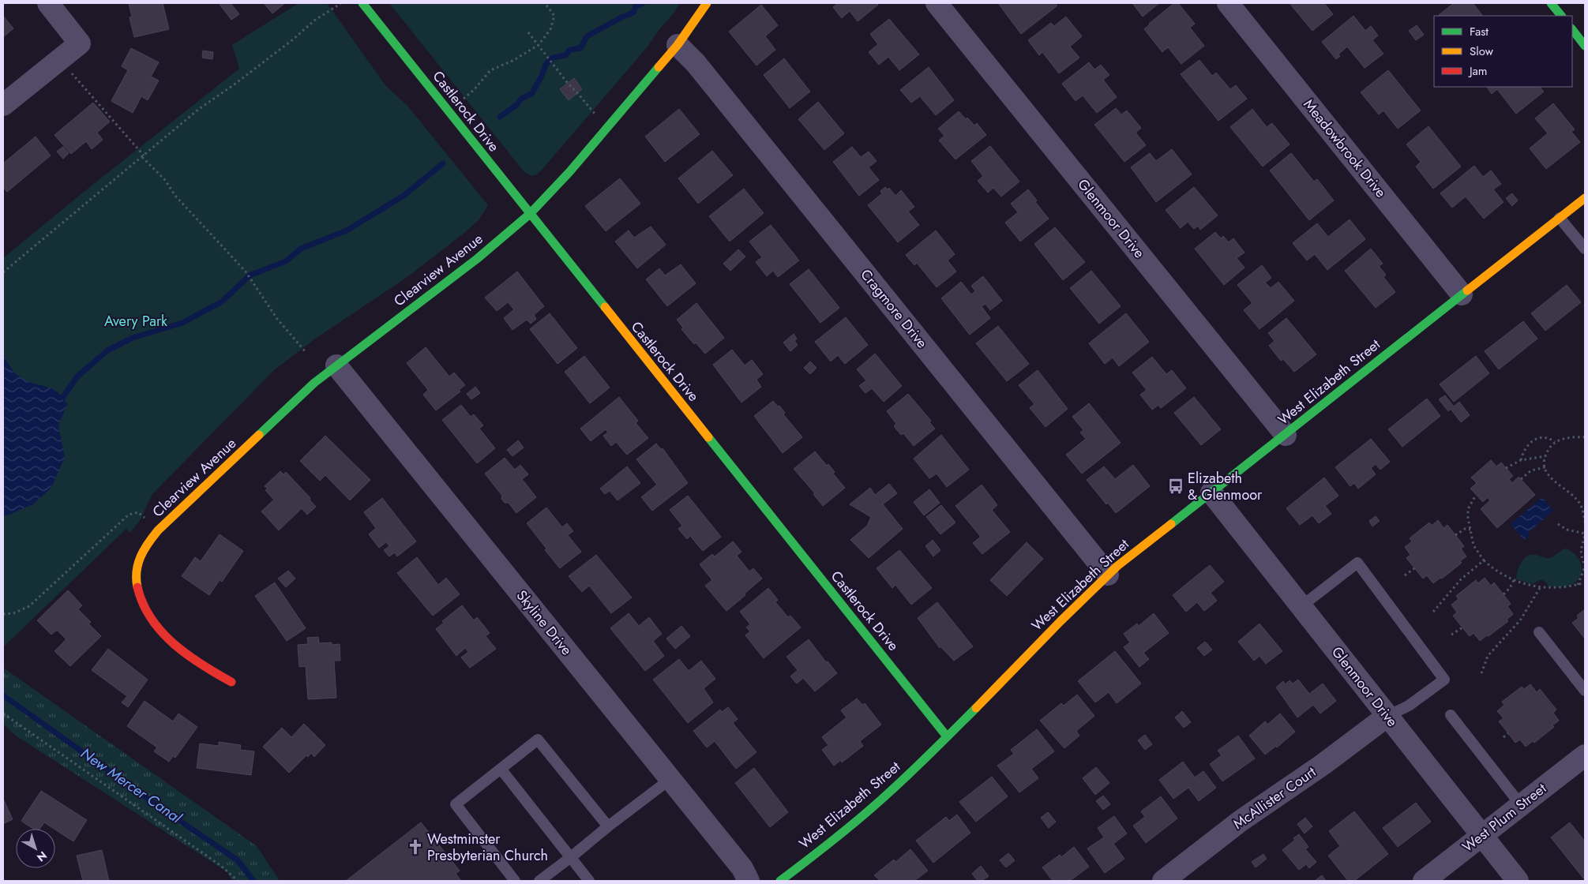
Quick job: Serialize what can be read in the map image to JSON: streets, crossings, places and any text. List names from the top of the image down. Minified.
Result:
{"streets":{"street":["Castlerock Drive","Meadowbrook Drive","Glenmoor Drive","Clearview Avenue","Cragmore Drive","West Elizabeth Street","Skyline Drive","McAllister Court","West Plum Street"]},"crossings":[["Castlerock Drive","Clearview Avenue"],["Castlerock Drive","West Elizabeth Street"],["Meadowbrook Drive","West Elizabeth Street"],["Glenmoor Drive","West Elizabeth Street"],["Glenmoor Drive","McAllister Court"],["Glenmoor Drive","West Plum Street"],["Clearview Avenue","Cragmore Drive"],["Clearview Avenue","Skyline Drive"],["Cragmore Drive","West Elizabeth Street"]],"water":["New Mercer Canal"],"parks":["Avery Park"],"places":{"bus stop":["Elizabeth & Glenmoor"],"church":["Westminster Presbyterian Church"]},"legend":["Fast","Slow","Jam"],"north":"bottom right"}
